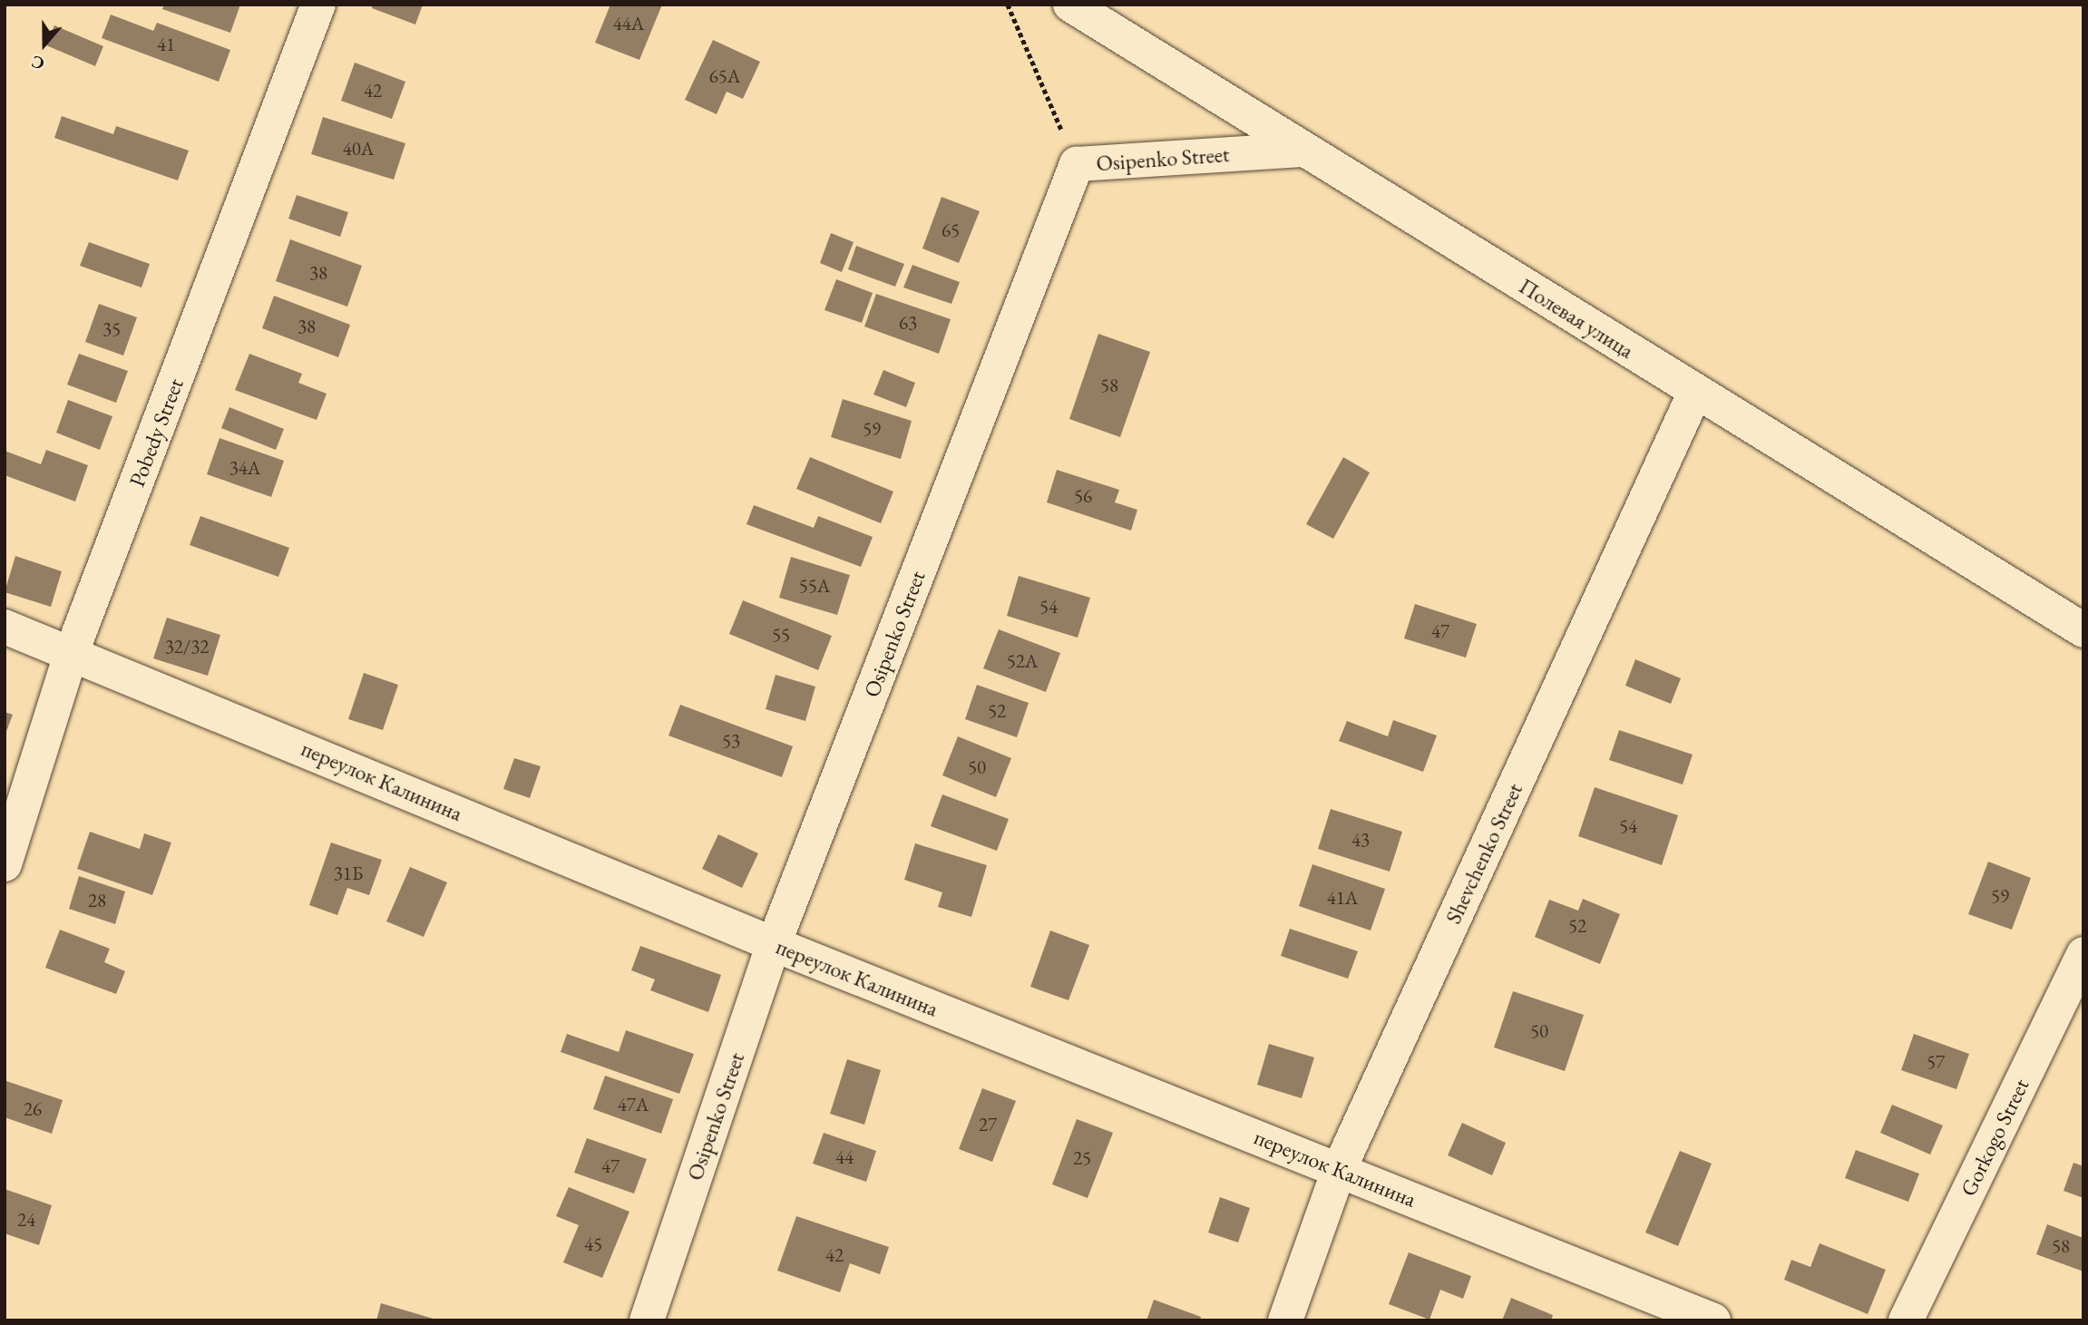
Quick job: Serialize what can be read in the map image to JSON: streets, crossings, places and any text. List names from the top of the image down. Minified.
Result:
{"streets":{"street":["Osipenko Street","Полевая улица","Pobedy Street","переулок Калинина","Shevchenko Street","Gorkogo Street"]},"crossings":[["Osipenko Street","Полевая улица"],["Osipenko Street","переулок Калинина"],["Полевая улица","Shevchenko Street"],["Pobedy Street","переулок Калинина"],["переулок Калинина","Shevchenko Street"]],"house_numbers":["44А","41","65А","42","40А","65","38","63","38","35","58","59","34А","56","55А","54","47","55","32/32","52А","52","53","50","54","43","31Б","59","41А","28","52","50","57","47А","26","27","44","25","47","24","45","58","42"],"north":"bottom"}
